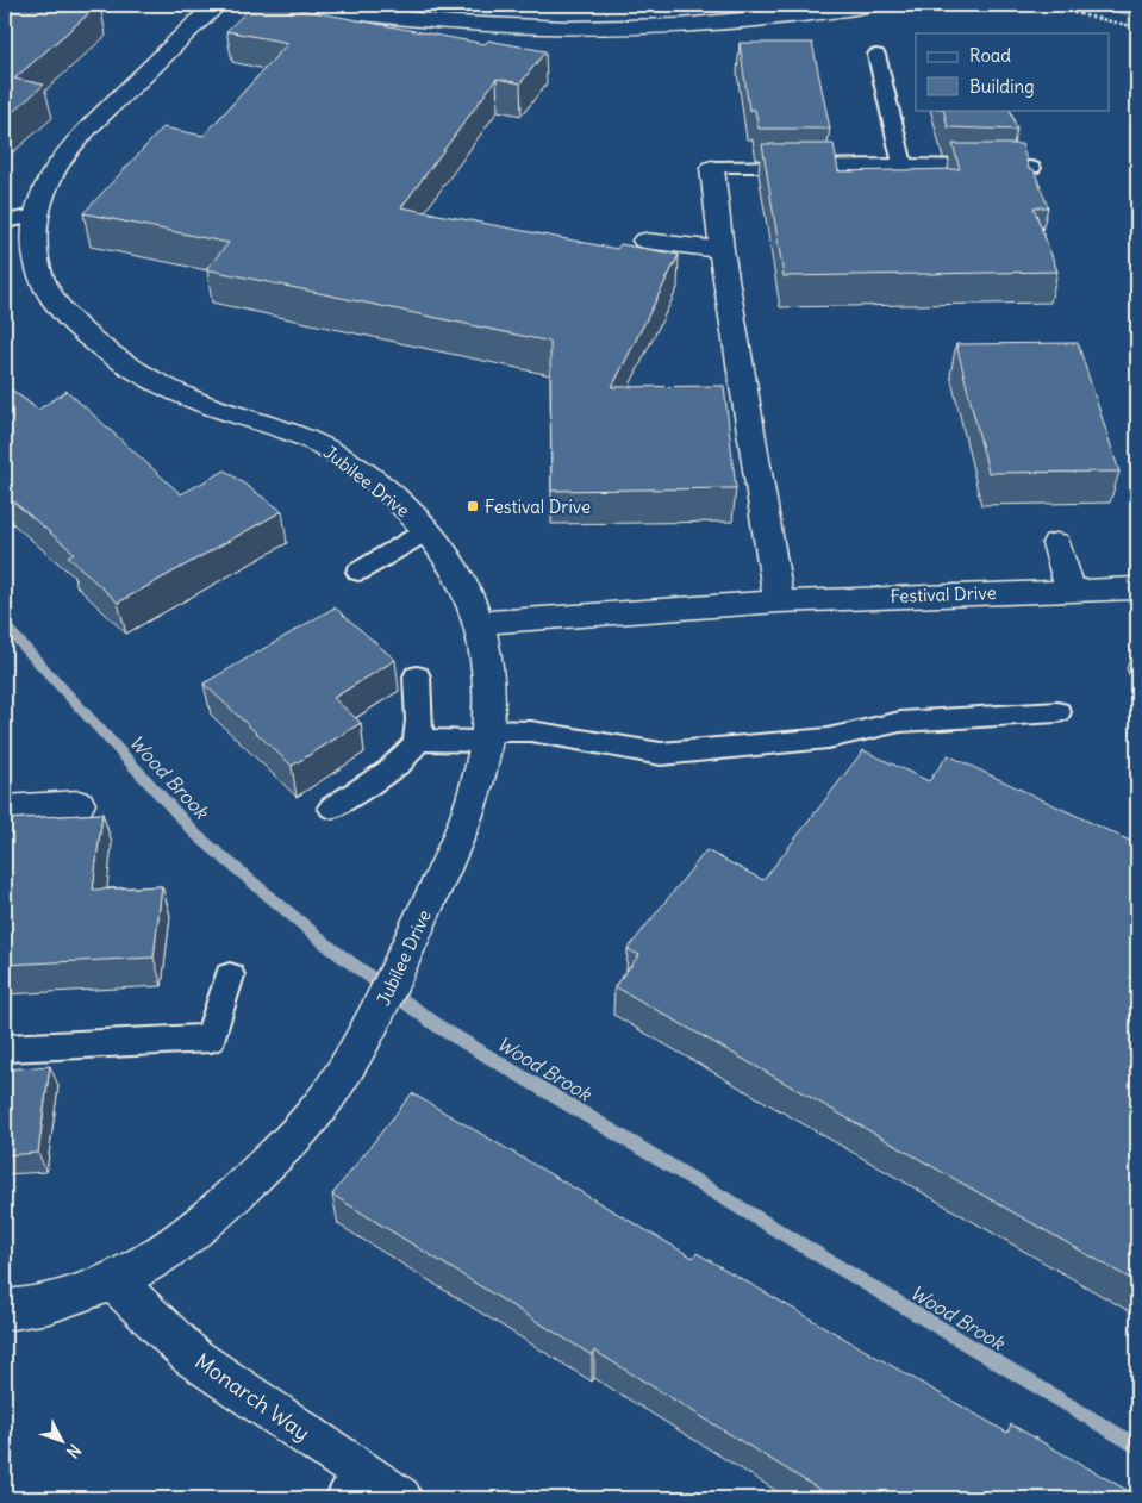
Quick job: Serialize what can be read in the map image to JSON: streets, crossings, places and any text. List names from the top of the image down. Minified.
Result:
{"streets":{"street":["Jubilee Drive","Festival Drive","Monarch Way"]},"crossings":[["Jubilee Drive","Festival Drive"],["Jubilee Drive","Monarch Way"]],"water":["Wood Brook"],"places":{"transit":["Festival Drive"]},"legend":["Road","Building"],"north":"bottom right"}
